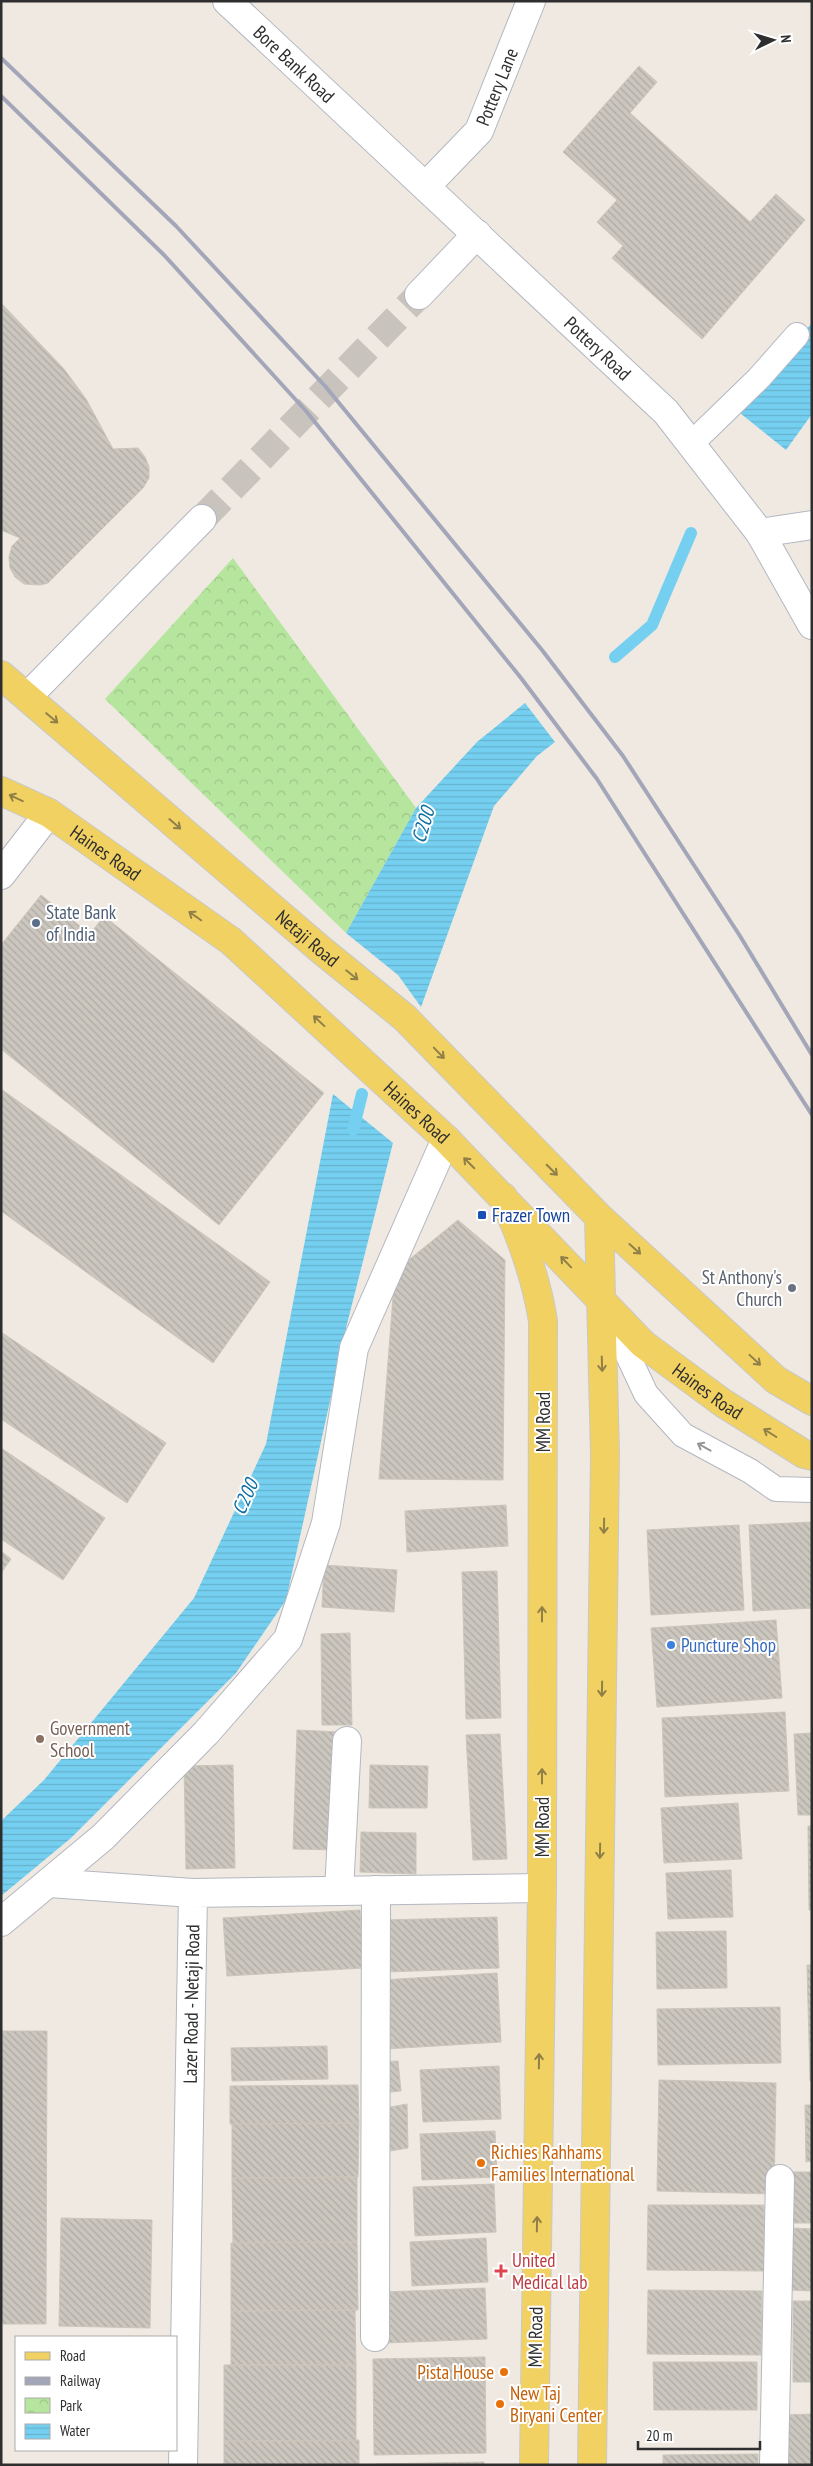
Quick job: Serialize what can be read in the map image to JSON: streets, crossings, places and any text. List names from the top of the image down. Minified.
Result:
{"streets":{"main road":["Haines Road","Netaji Road","MM Road"],"street":["Bore Bank Road","Pottery Lane","Pottery Road","Lazer Road - Netaji Road"]},"crossings":[["Bore Bank Road","Pottery Road"],["Pottery Lane","Pottery Road"],["Haines Road","MM Road"]],"one_way":["Haines Road","Netaji Road"],"water":["C200"],"places":{"other":["State Bank of India","St Anthony's Church","Puncture Shop","Government School","Richies Rahhams Families International","Pista House","New Taj Biryani Center"],"transit":["Frazer Town"],"health":["United Medical lab"]},"legend":["Road","Railway","Park","Water"],"scale_bar":"20 m","north":"right"}
